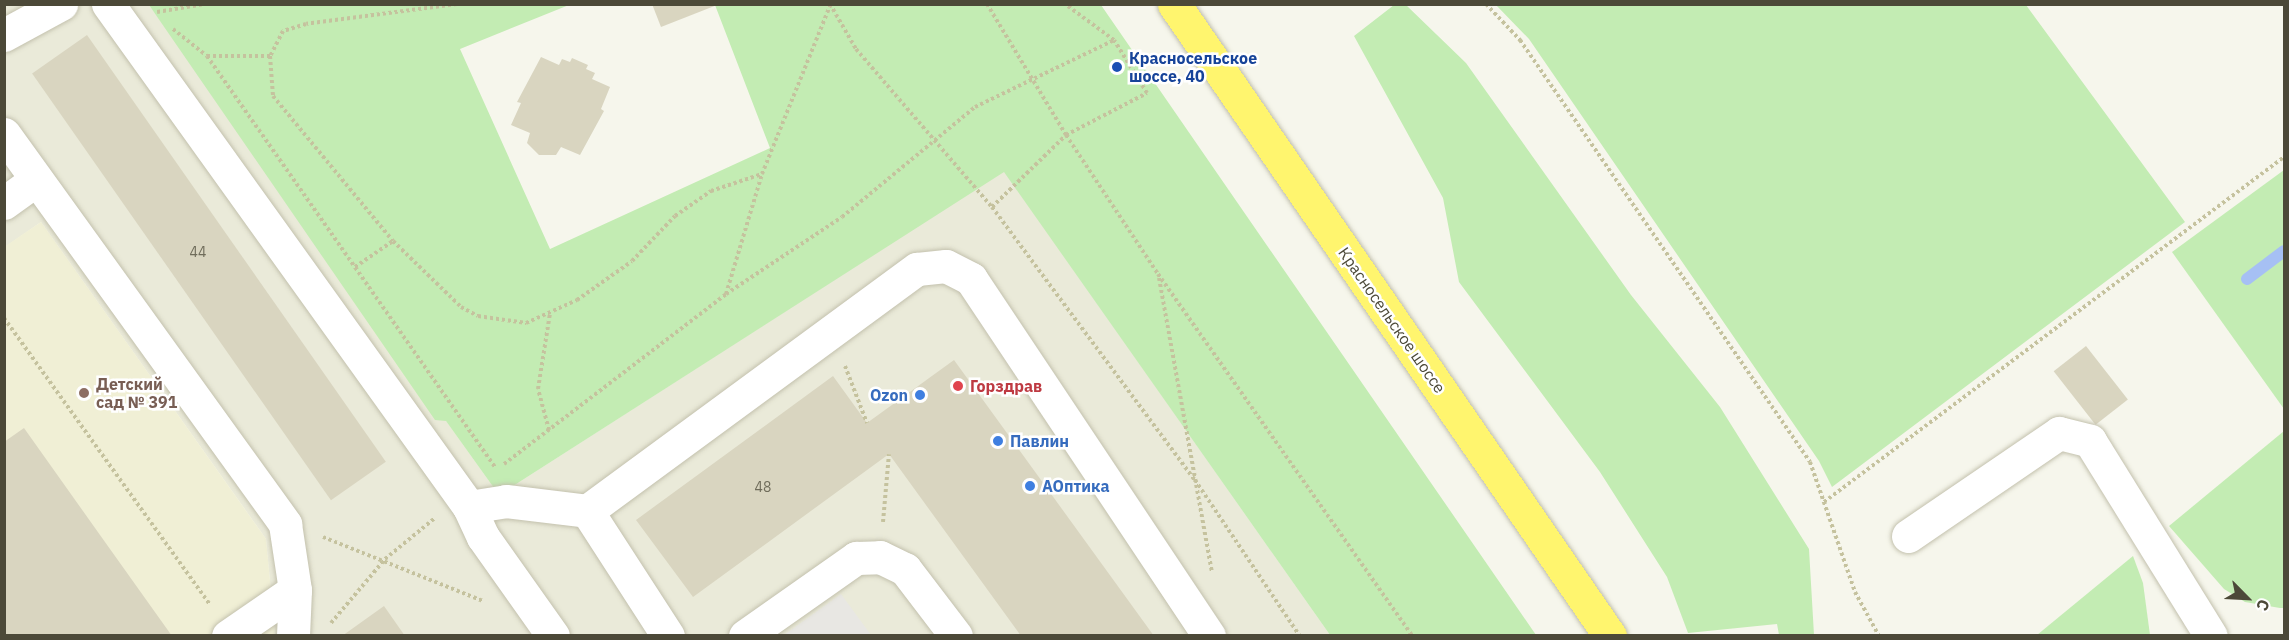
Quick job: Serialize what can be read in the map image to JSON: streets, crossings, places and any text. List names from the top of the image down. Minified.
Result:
{"streets":{"highway":["Красносельское шоссе"]},"places":["Красносельское шоссе, 40","Горздрав","Детский сад № 391","Ozon","Павлин","АОптика"],"house_numbers":["44","48"],"north":"bottom right"}
